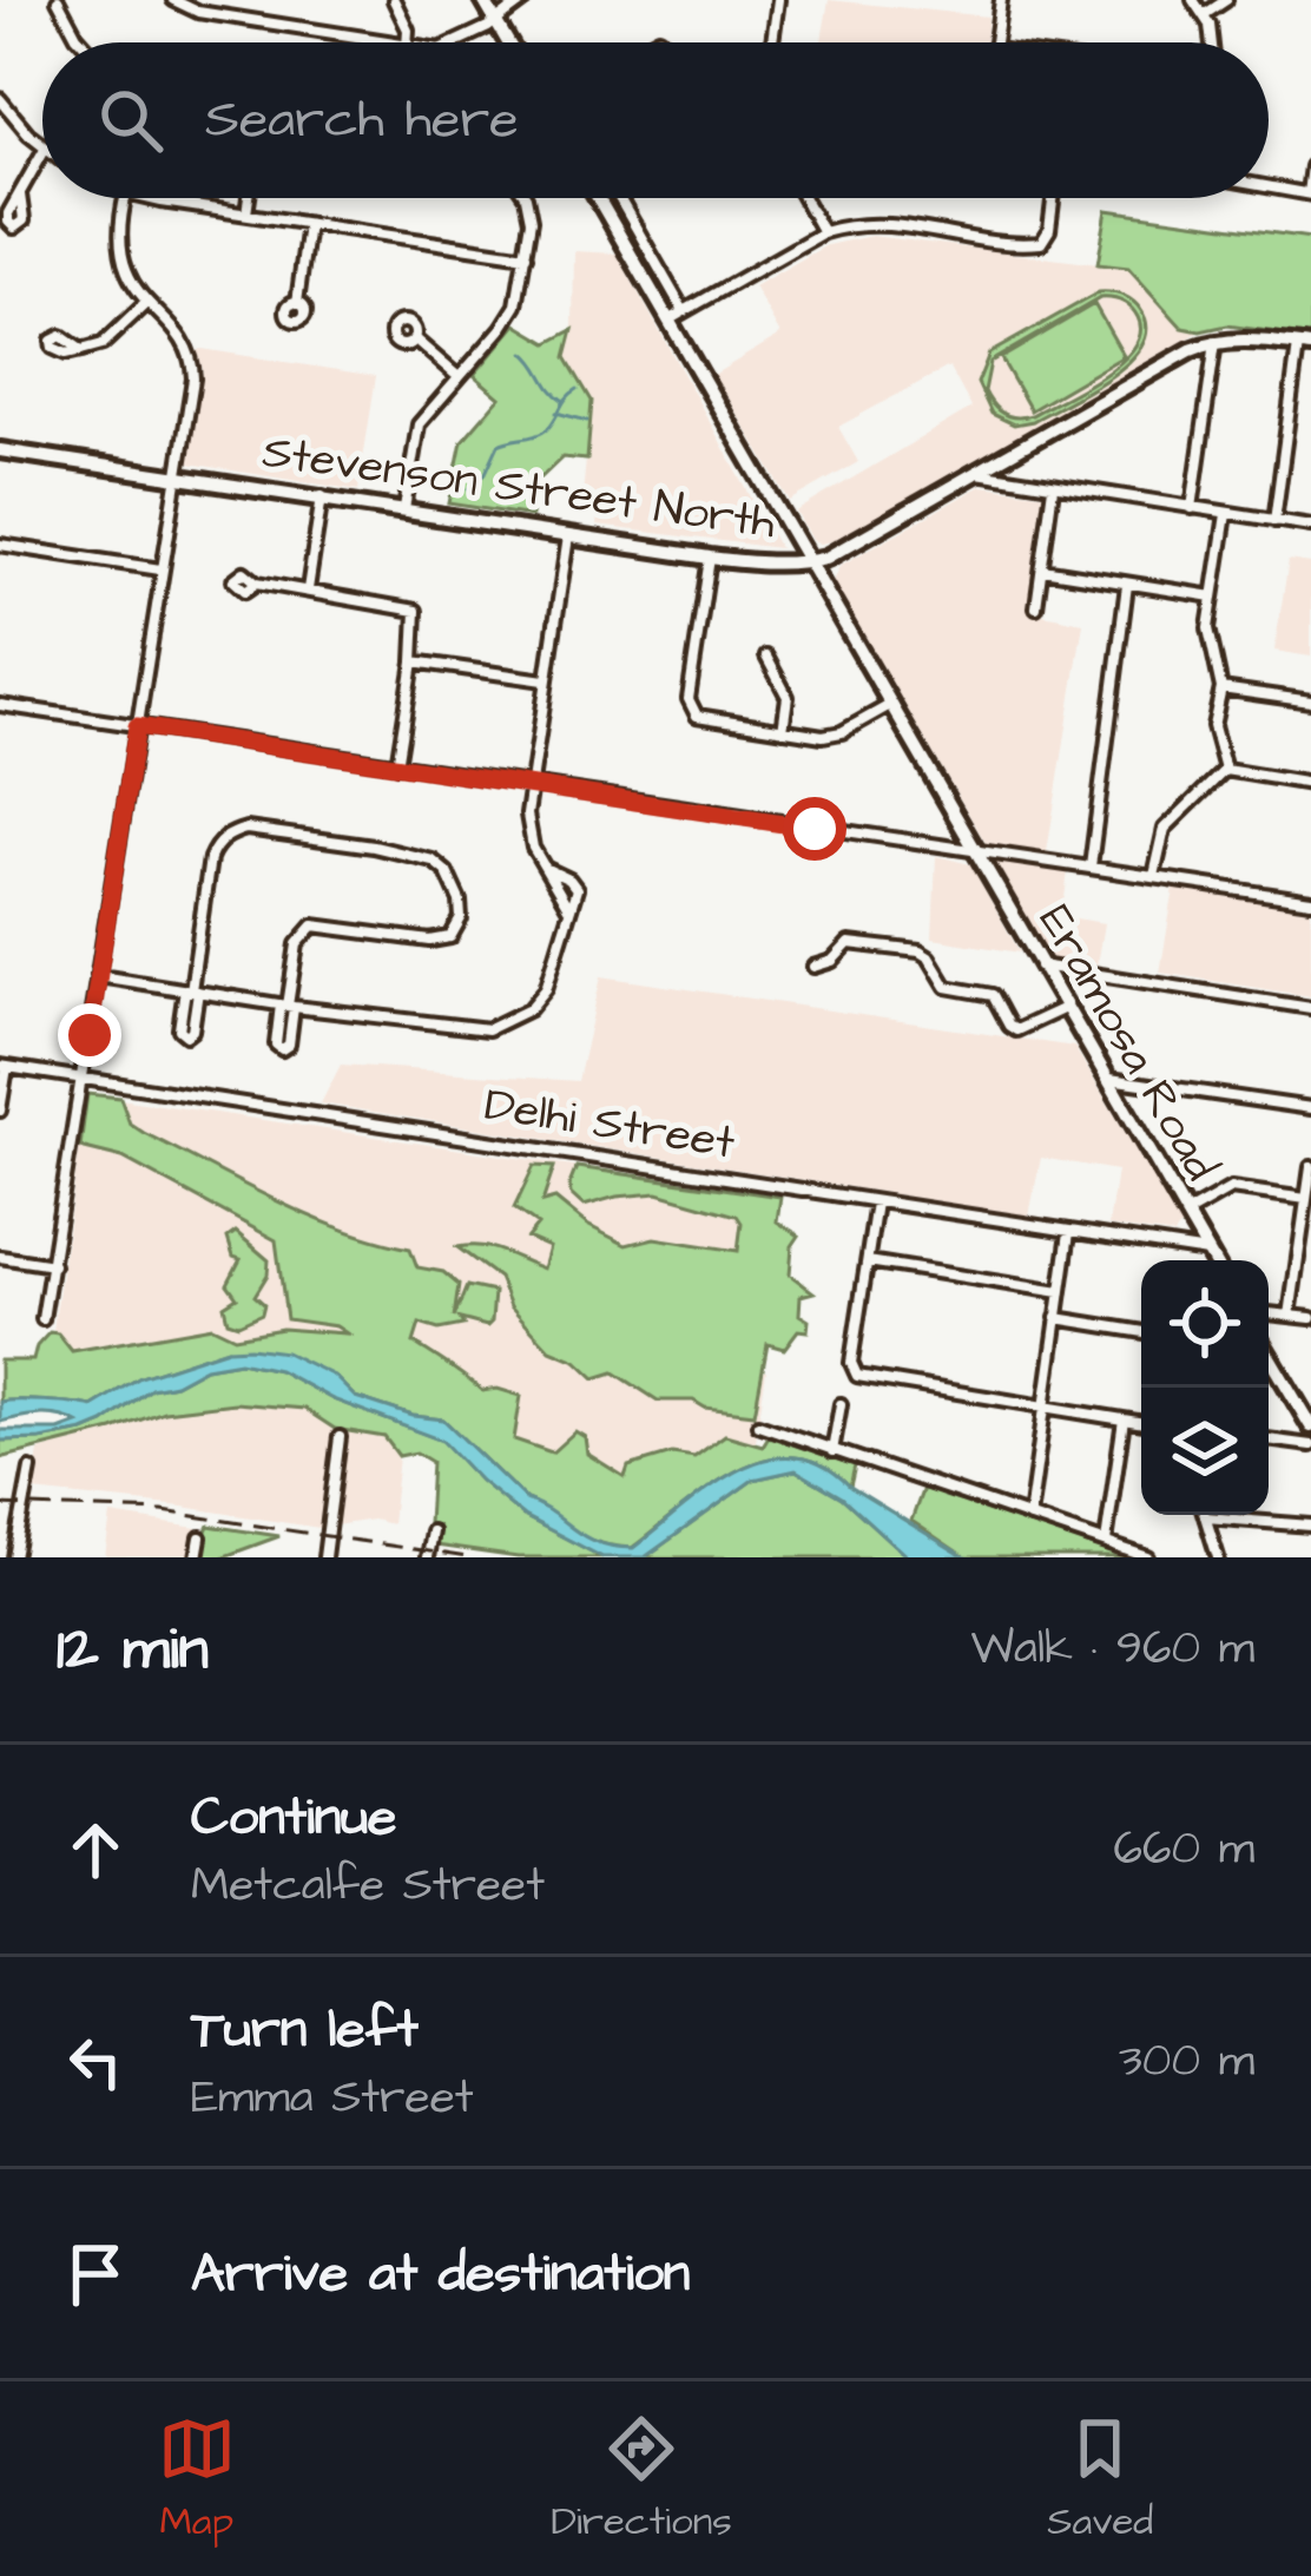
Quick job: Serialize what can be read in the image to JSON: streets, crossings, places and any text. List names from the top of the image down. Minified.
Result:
{"streets":{"main road":["Stevenson Street North","Eramosa Road"],"street":["Delhi Street"]},"crossings":[["Stevenson Street North","Eramosa Road"],["Eramosa Road","Delhi Street"]],"page":{"search":"Search here","heading":["12 min","Walk · 960 m"],"list":[["Continue","Metcalfe Street","660 m"],["Turn left","Emma Street","300 m"],"Arrive at destination"],"nav":["Map","Directions","Saved"]}}
